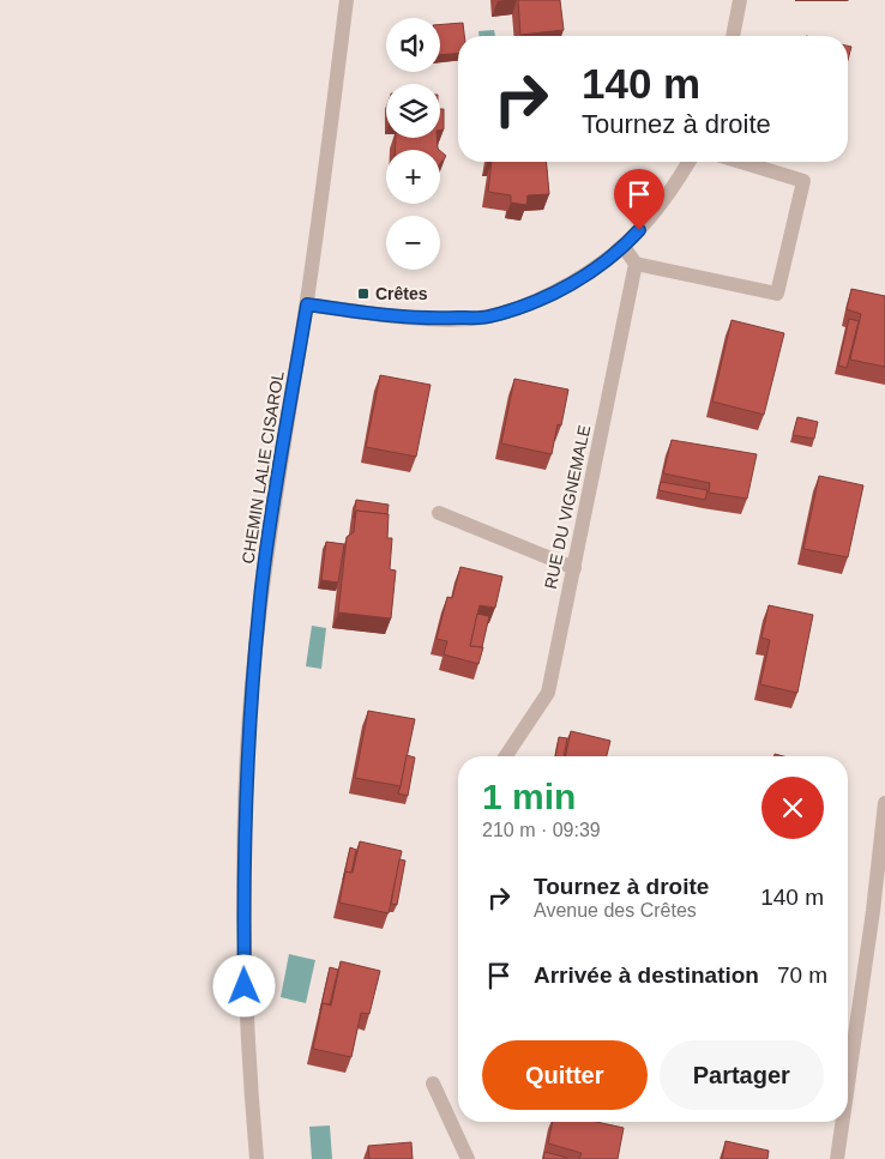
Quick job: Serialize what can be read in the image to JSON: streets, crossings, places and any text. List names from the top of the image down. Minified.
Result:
{"streets":{"street":["CHEMIN LALIE CISAROL","RUE DU VIGNEMALE"]},"places":{"transit":["Crêtes"]},"page":{"map_buttons":["+","−"],"turn":["140 m","Tournez à droite"],"heading":["1 min","210 m · 09:39"],"list":[{"name":"Tournez à droite","note":"Avenue des Crêtes","value":"140 m"},{"name":"Arrivée à destination","value":"70 m"}],"buttons":["Quitter","Partager"]}}
